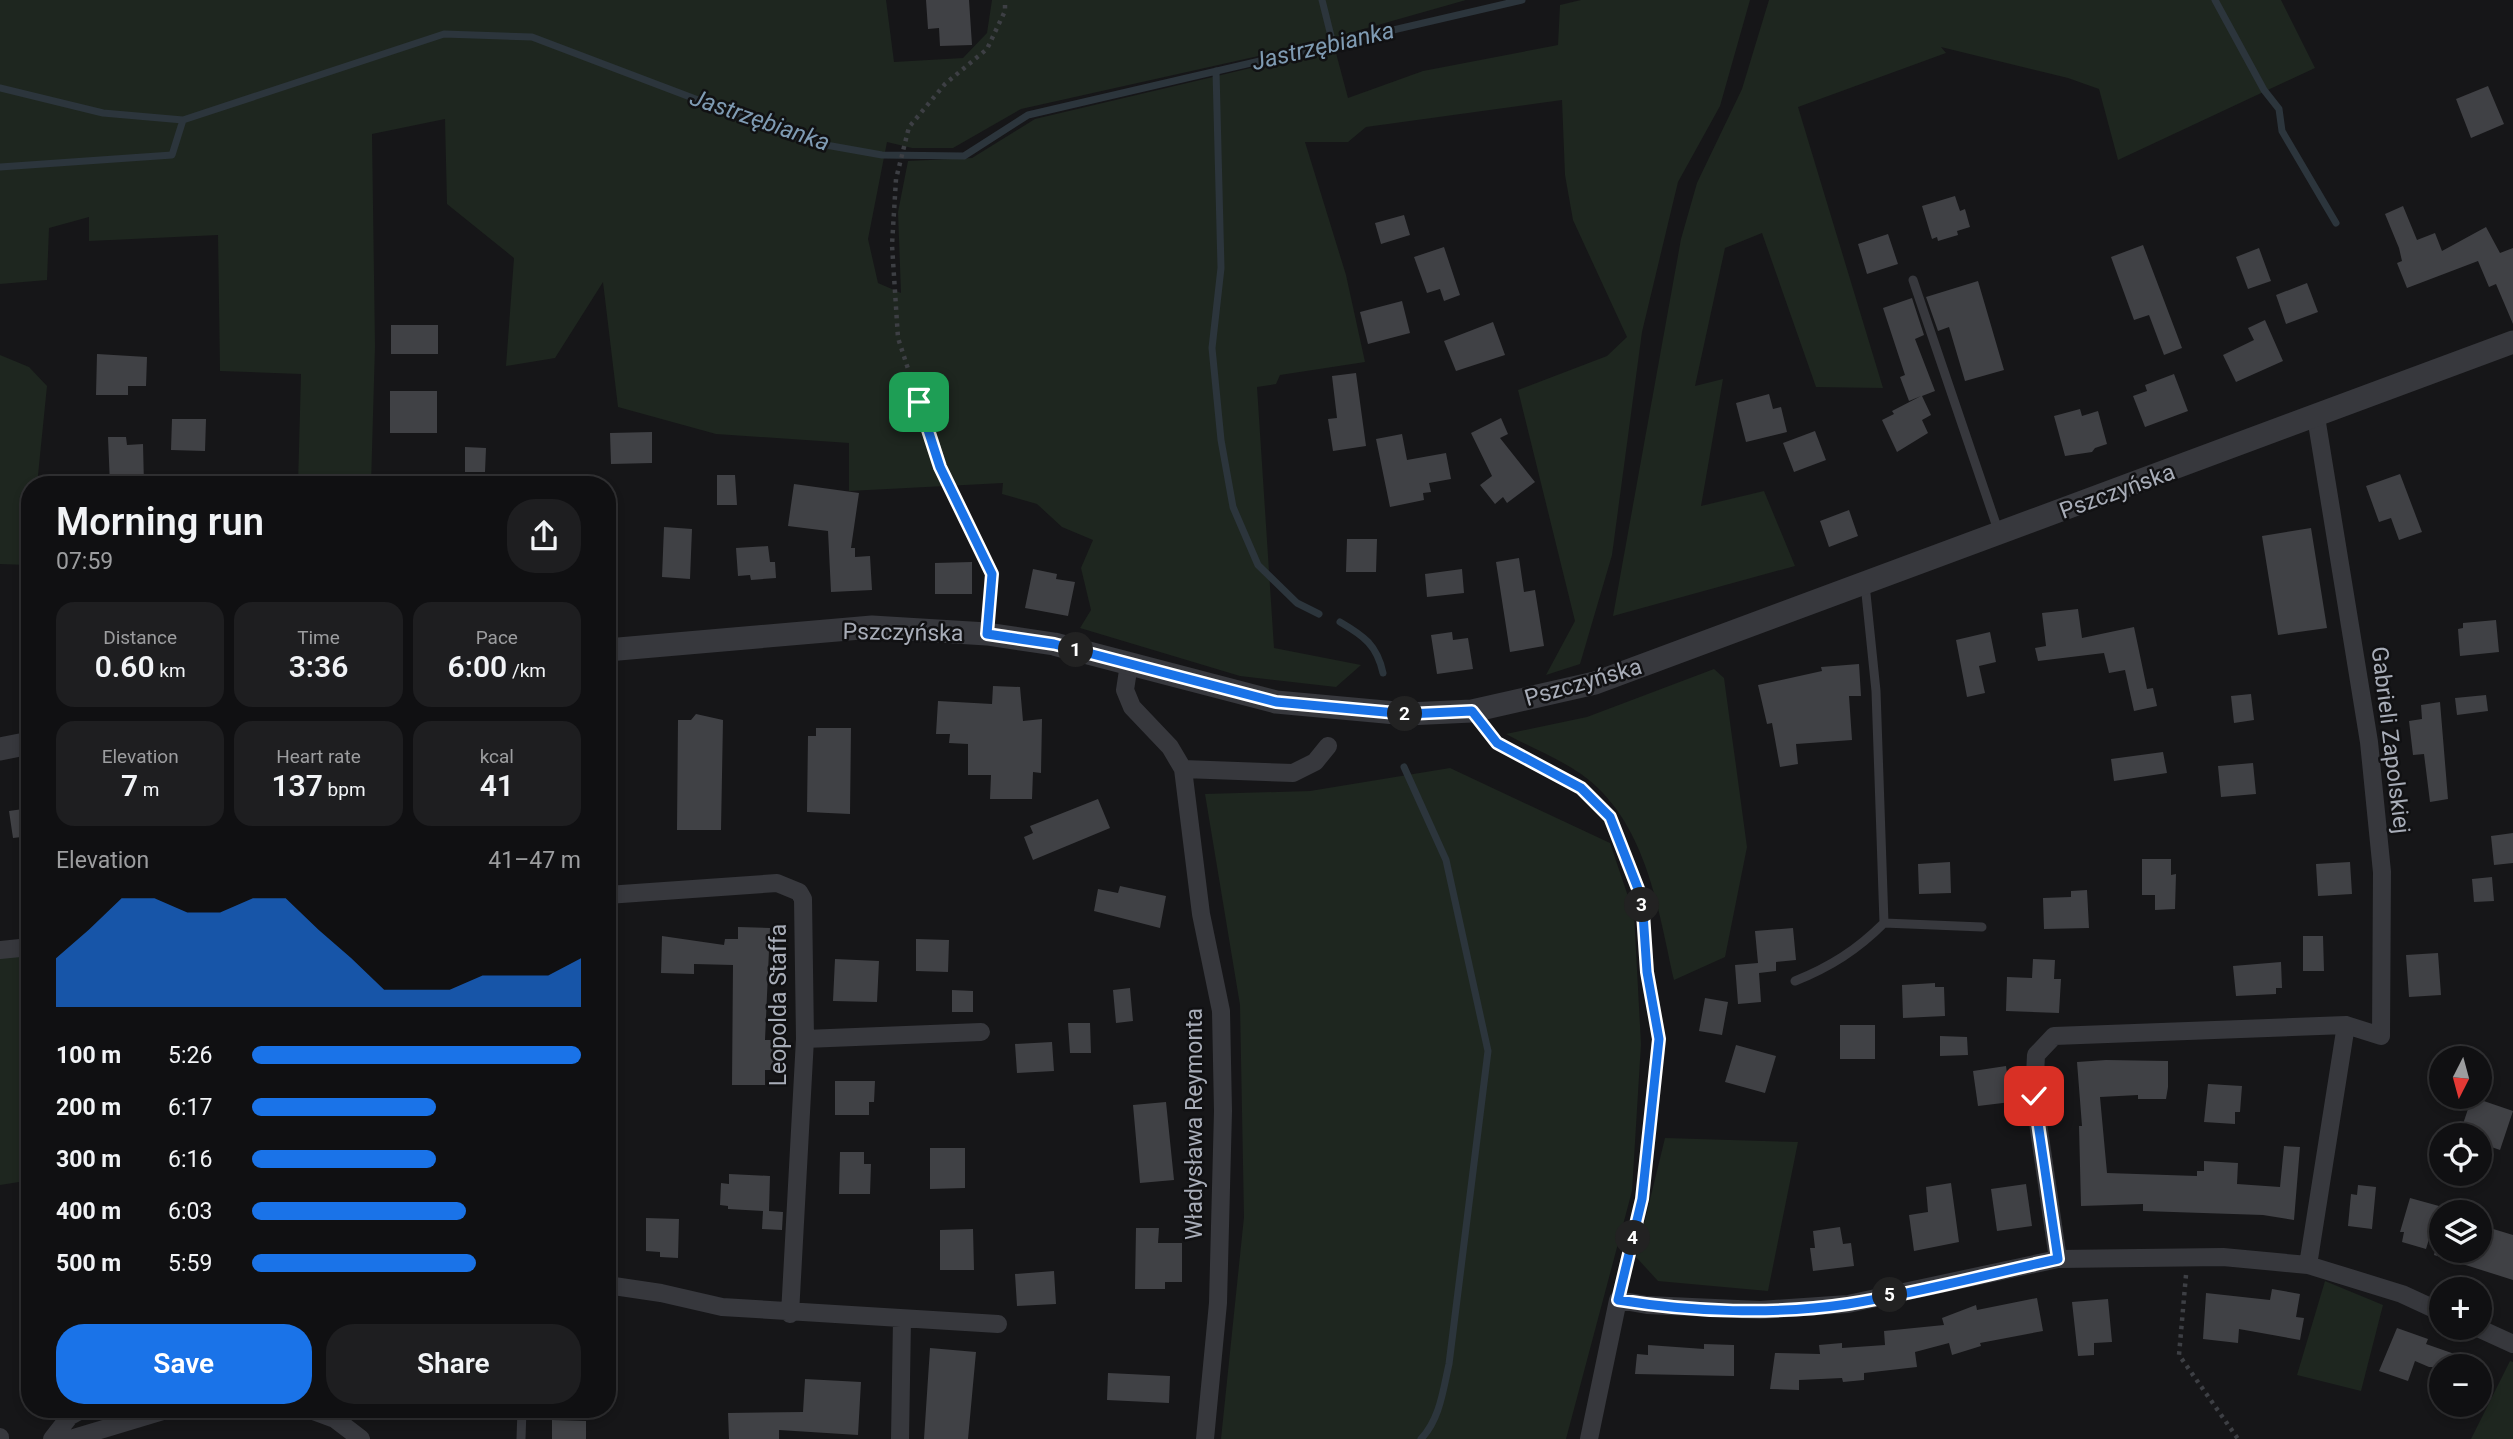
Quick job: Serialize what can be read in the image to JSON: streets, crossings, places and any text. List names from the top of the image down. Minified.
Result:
{"streets":{"street":["Pszczyńska","Gabrieli Zapolskiej","Leopolda Staffa","Władysława Reymonta"]},"crossings":[["Pszczyńska","Gabrieli Zapolskiej"],["Pszczyńska","Władysława Reymonta"]],"water":["Jastrzębianka"],"north":"bottom","page":{"heading":["Morning run","07:59"],"stats":[["Distance","0.60 km"],["Time","3:36"],["Pace","6:00 /km"],["Elevation","7 m"],["Heart rate","137 bpm"],["kcal","41"]],"pins":["1","2","3","4","5"],"chart":["Elevation","41–47 m"],"list":[{"name":"100 m","note":"5:26"},{"name":"200 m","note":"6:17"},{"name":"300 m","note":"6:16"},{"name":"400 m","note":"6:03"},{"name":"500 m","note":"5:59"}],"map_buttons":["+","−"],"buttons":["Save","Share"]}}
